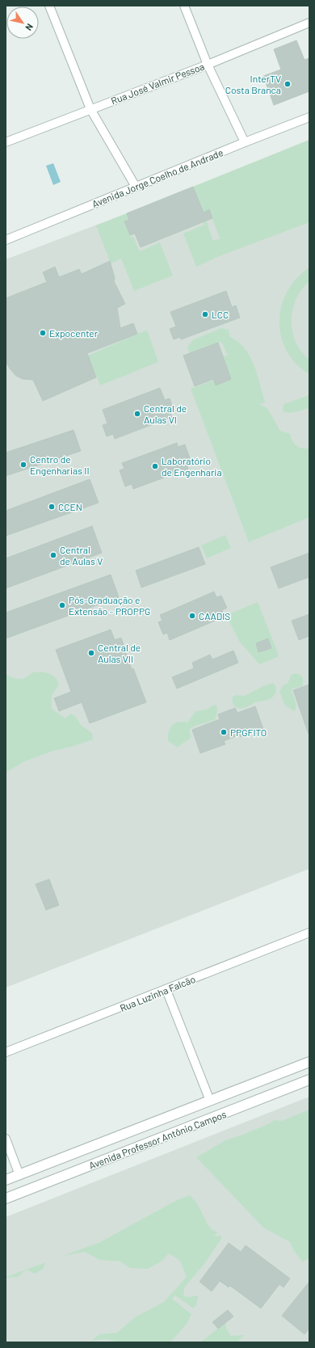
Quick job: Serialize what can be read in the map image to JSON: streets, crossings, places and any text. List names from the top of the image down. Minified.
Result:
{"streets":{"street":["Rua José Valmir Pessoa","Avenida Jorge Coelho de Andrade","Rua Luzinha Falcão","Avenida Professor Antônio Campos"]},"places":["InterTV Costa Branca","LCC","Expocenter","Central de Aulas VI","Centro de Engenharias II","Laboratório de Engenharia","CCEN","Central de Aulas V","Pós-Graduação e Extensão - PROPPG","CAADIS","Central de Aulas VII","PPGFITO"],"north":"bottom right"}
